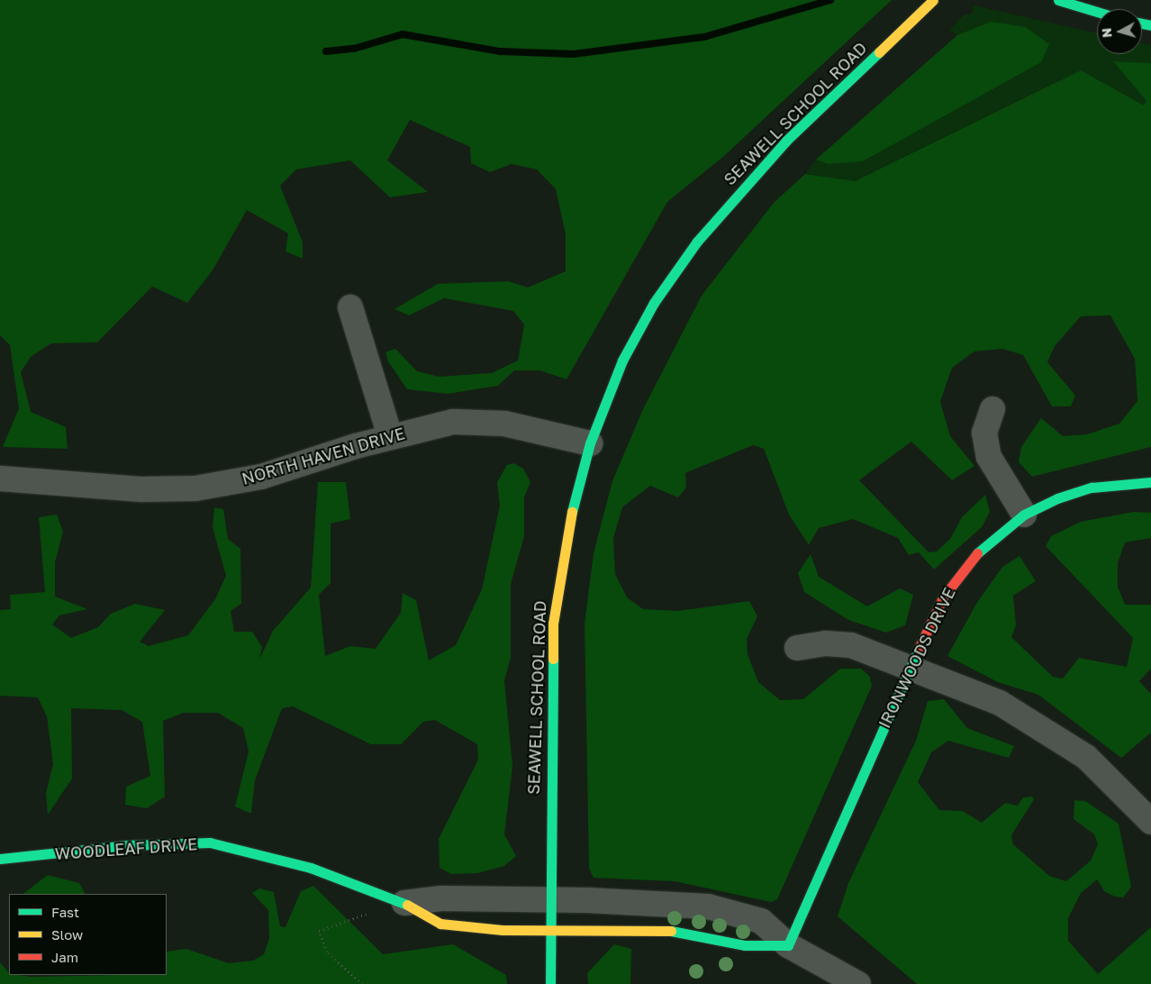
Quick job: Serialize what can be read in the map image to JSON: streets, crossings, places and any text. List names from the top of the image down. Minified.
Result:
{"streets":{"street":["SEAWELL SCHOOL ROAD","NORTH HAVEN DRIVE","IRONWOODS DRIVE","WOODLEAF DRIVE"]},"crossings":[["SEAWELL SCHOOL ROAD","NORTH HAVEN DRIVE"],["SEAWELL SCHOOL ROAD","WOODLEAF DRIVE"]],"legend":["Fast","Slow","Jam"],"north":"left"}
